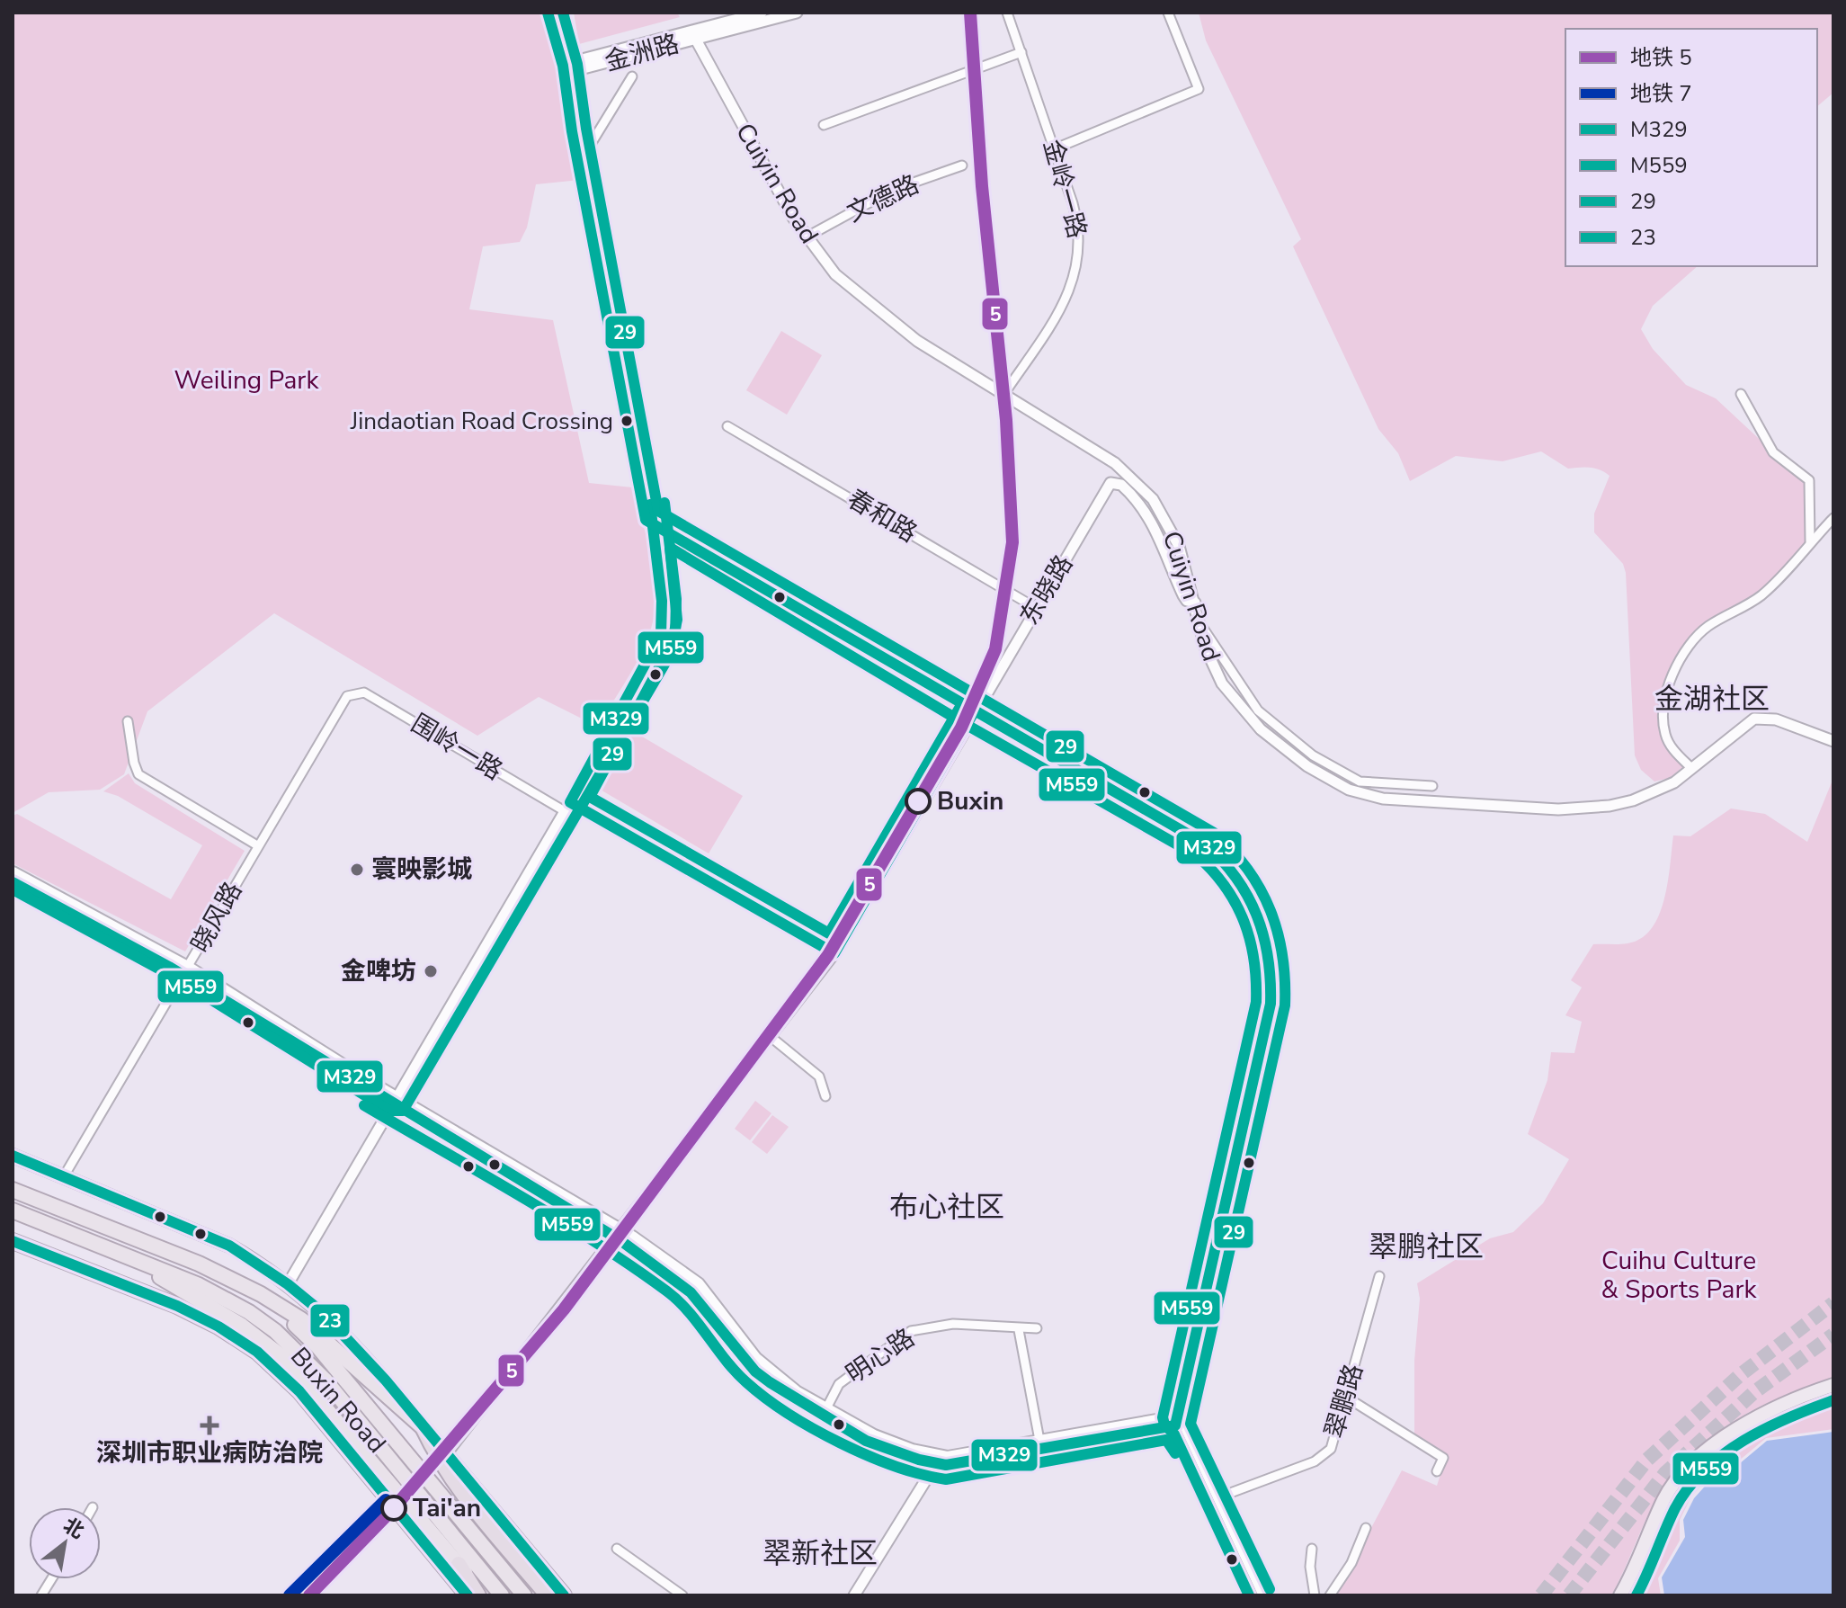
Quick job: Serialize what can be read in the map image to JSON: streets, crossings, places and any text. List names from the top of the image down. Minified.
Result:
{"streets":{"highway":["Buxin Road"],"street":["金洲路","Cuiyin Road","金岭一路","文德路","春和路","东晓路","围岭一路","晓风路","明心路","翠鹏路"]},"crossings":[["金洲路","Cuiyin Road"],["Cuiyin Road","金岭一路"],["Cuiyin Road","文德路"],["Cuiyin Road","东晓路"],["春和路","东晓路"],["东晓路","围岭一路"],["东晓路","Buxin Road"],["围岭一路","晓风路"]],"districts":["金湖社区","布心社区","翠鹏社区","翠新社区"],"parks":["Weiling Park","Cuihu Culture & Sports Park"],"places":{"other":["Jindaotian Road Crossing","Buxin","寰映影城","金啤坊","Tai'an"],"health":["深圳市职业病防治院"]},"lines":["metro line 5","transit line M329","transit line 29","transit line M559","transit line 23","metro line 7"],"legend":["地铁 5","地铁 7","M329","M559","29","23"],"north":"top right"}
